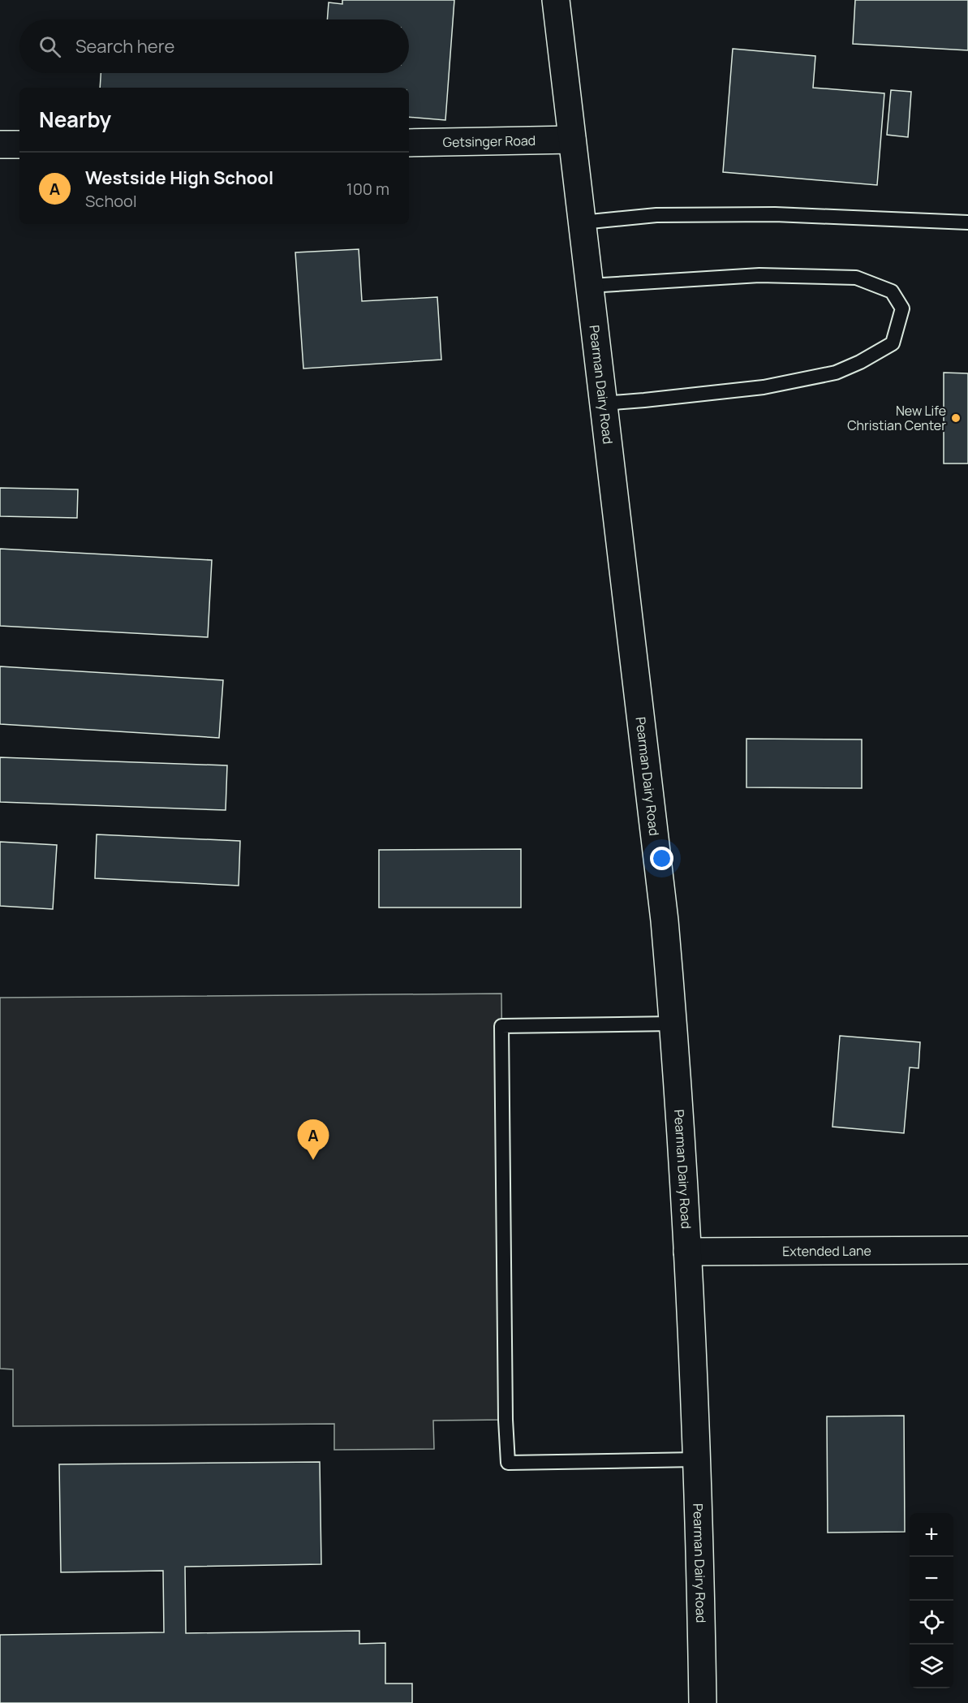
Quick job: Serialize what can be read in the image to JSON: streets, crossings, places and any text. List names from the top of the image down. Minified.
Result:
{"streets":{"main road":["Getsinger Road","Pearman Dairy Road","Extended Lane"]},"crossings":[["Getsinger Road","Pearman Dairy Road"],["Pearman Dairy Road","Extended Lane"]],"places":["New Life Christian Center"],"page":{"search":"Search here","heading":"Nearby","list":[{"mark":"A","name":"Westside High School","note":"School","value":"100 m"}],"pins":"A","map_buttons":["+","−"]}}
